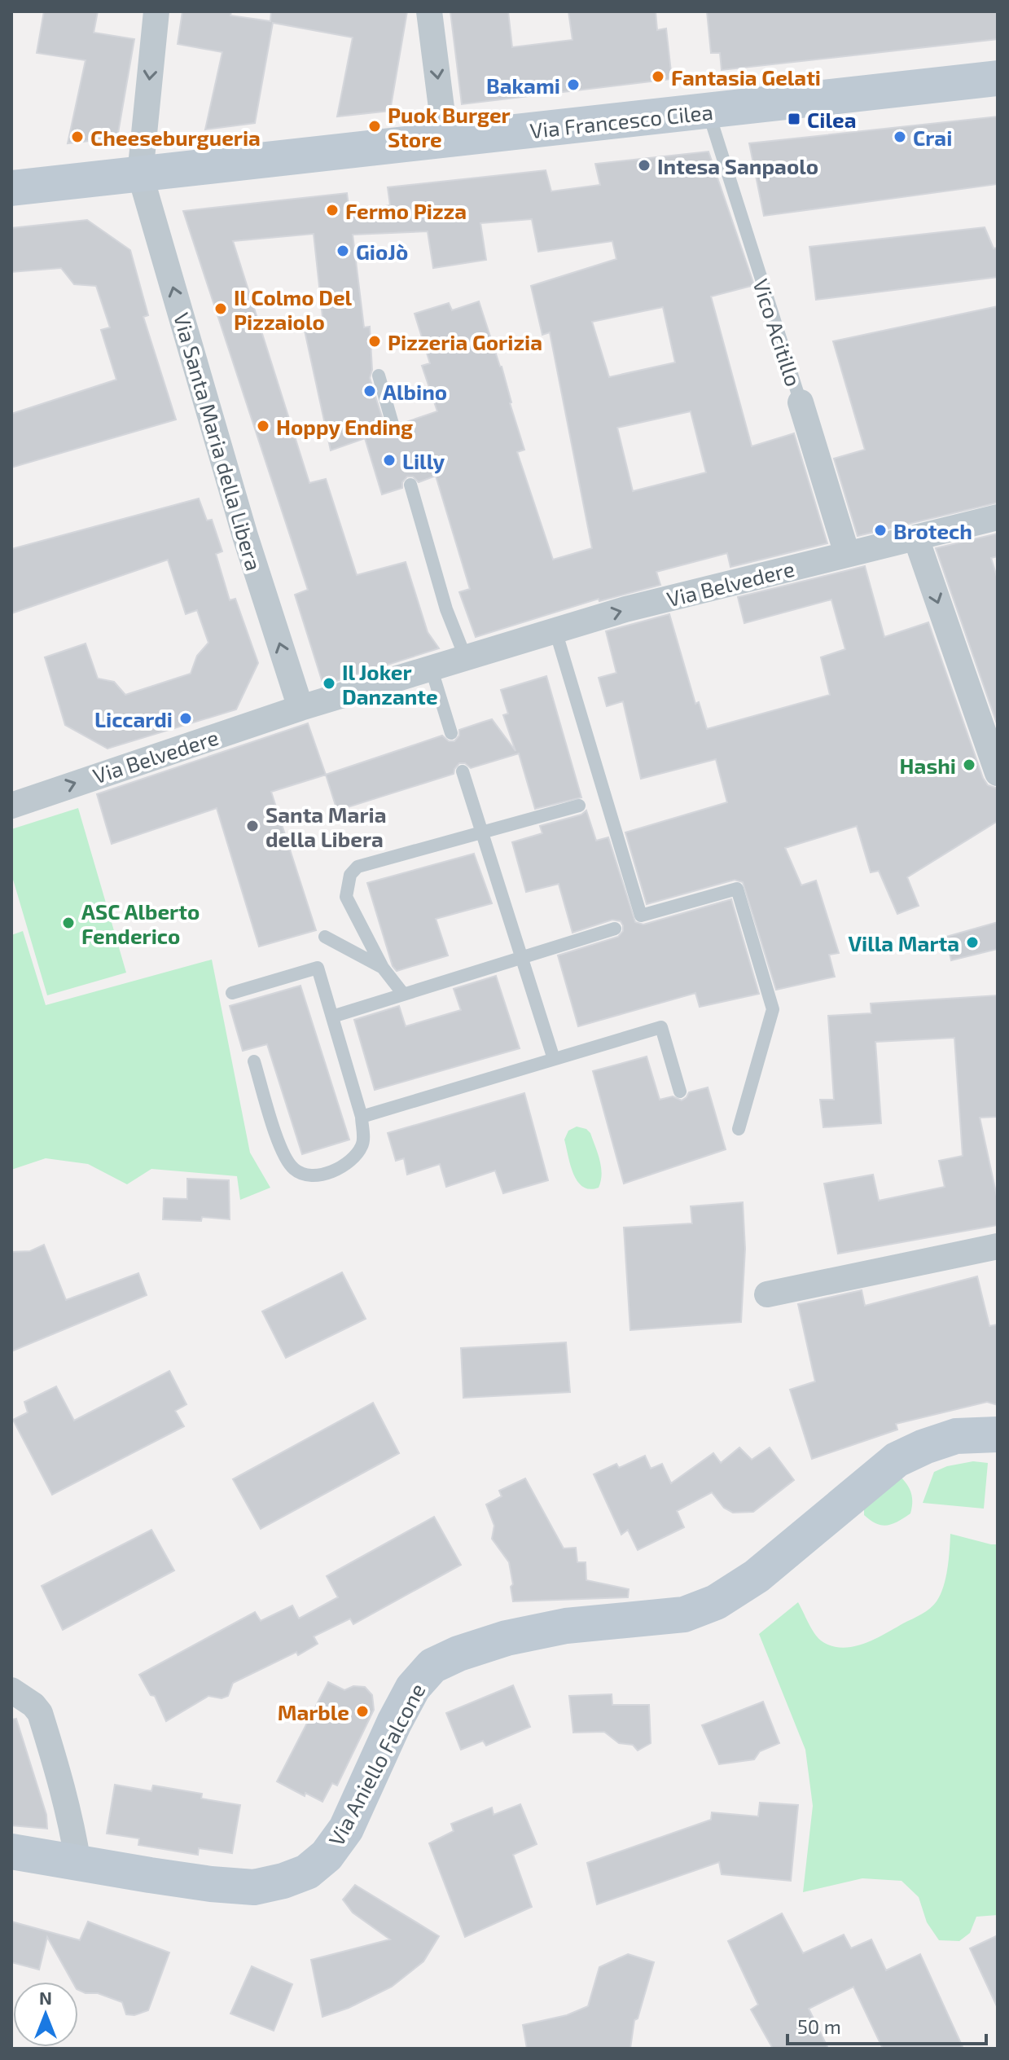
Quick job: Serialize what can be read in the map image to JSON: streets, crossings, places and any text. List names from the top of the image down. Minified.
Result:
{"streets":{"street":["Via Francesco Cilea","Vico Acitillo","Via Santa Maria della Libera","Via Belvedere","Via Aniello Falcone"]},"crossings":[["Via Francesco Cilea","Vico Acitillo"],["Via Francesco Cilea","Via Santa Maria della Libera"],["Vico Acitillo","Via Belvedere"],["Via Santa Maria della Libera","Via Belvedere"]],"one_way":["Via Santa Maria della Libera","Via Belvedere"],"places":{"other":["Fantasia Gelati","Bakami","Puok Burger Store","Cheeseburgueria","Crai","Intesa Sanpaolo","Fermo Pizza","GioJò","Il Colmo Del Pizzaiolo","Pizzeria Gorizia","Albino","Hoppy Ending","Lilly","Brotech","Il Joker Danzante","Liccardi","Hashi","Santa Maria della Libera","ASC Alberto Fenderico","Villa Marta","Marble"],"transit":["Cilea"]},"scale_bar":"50 m","north":"top"}
